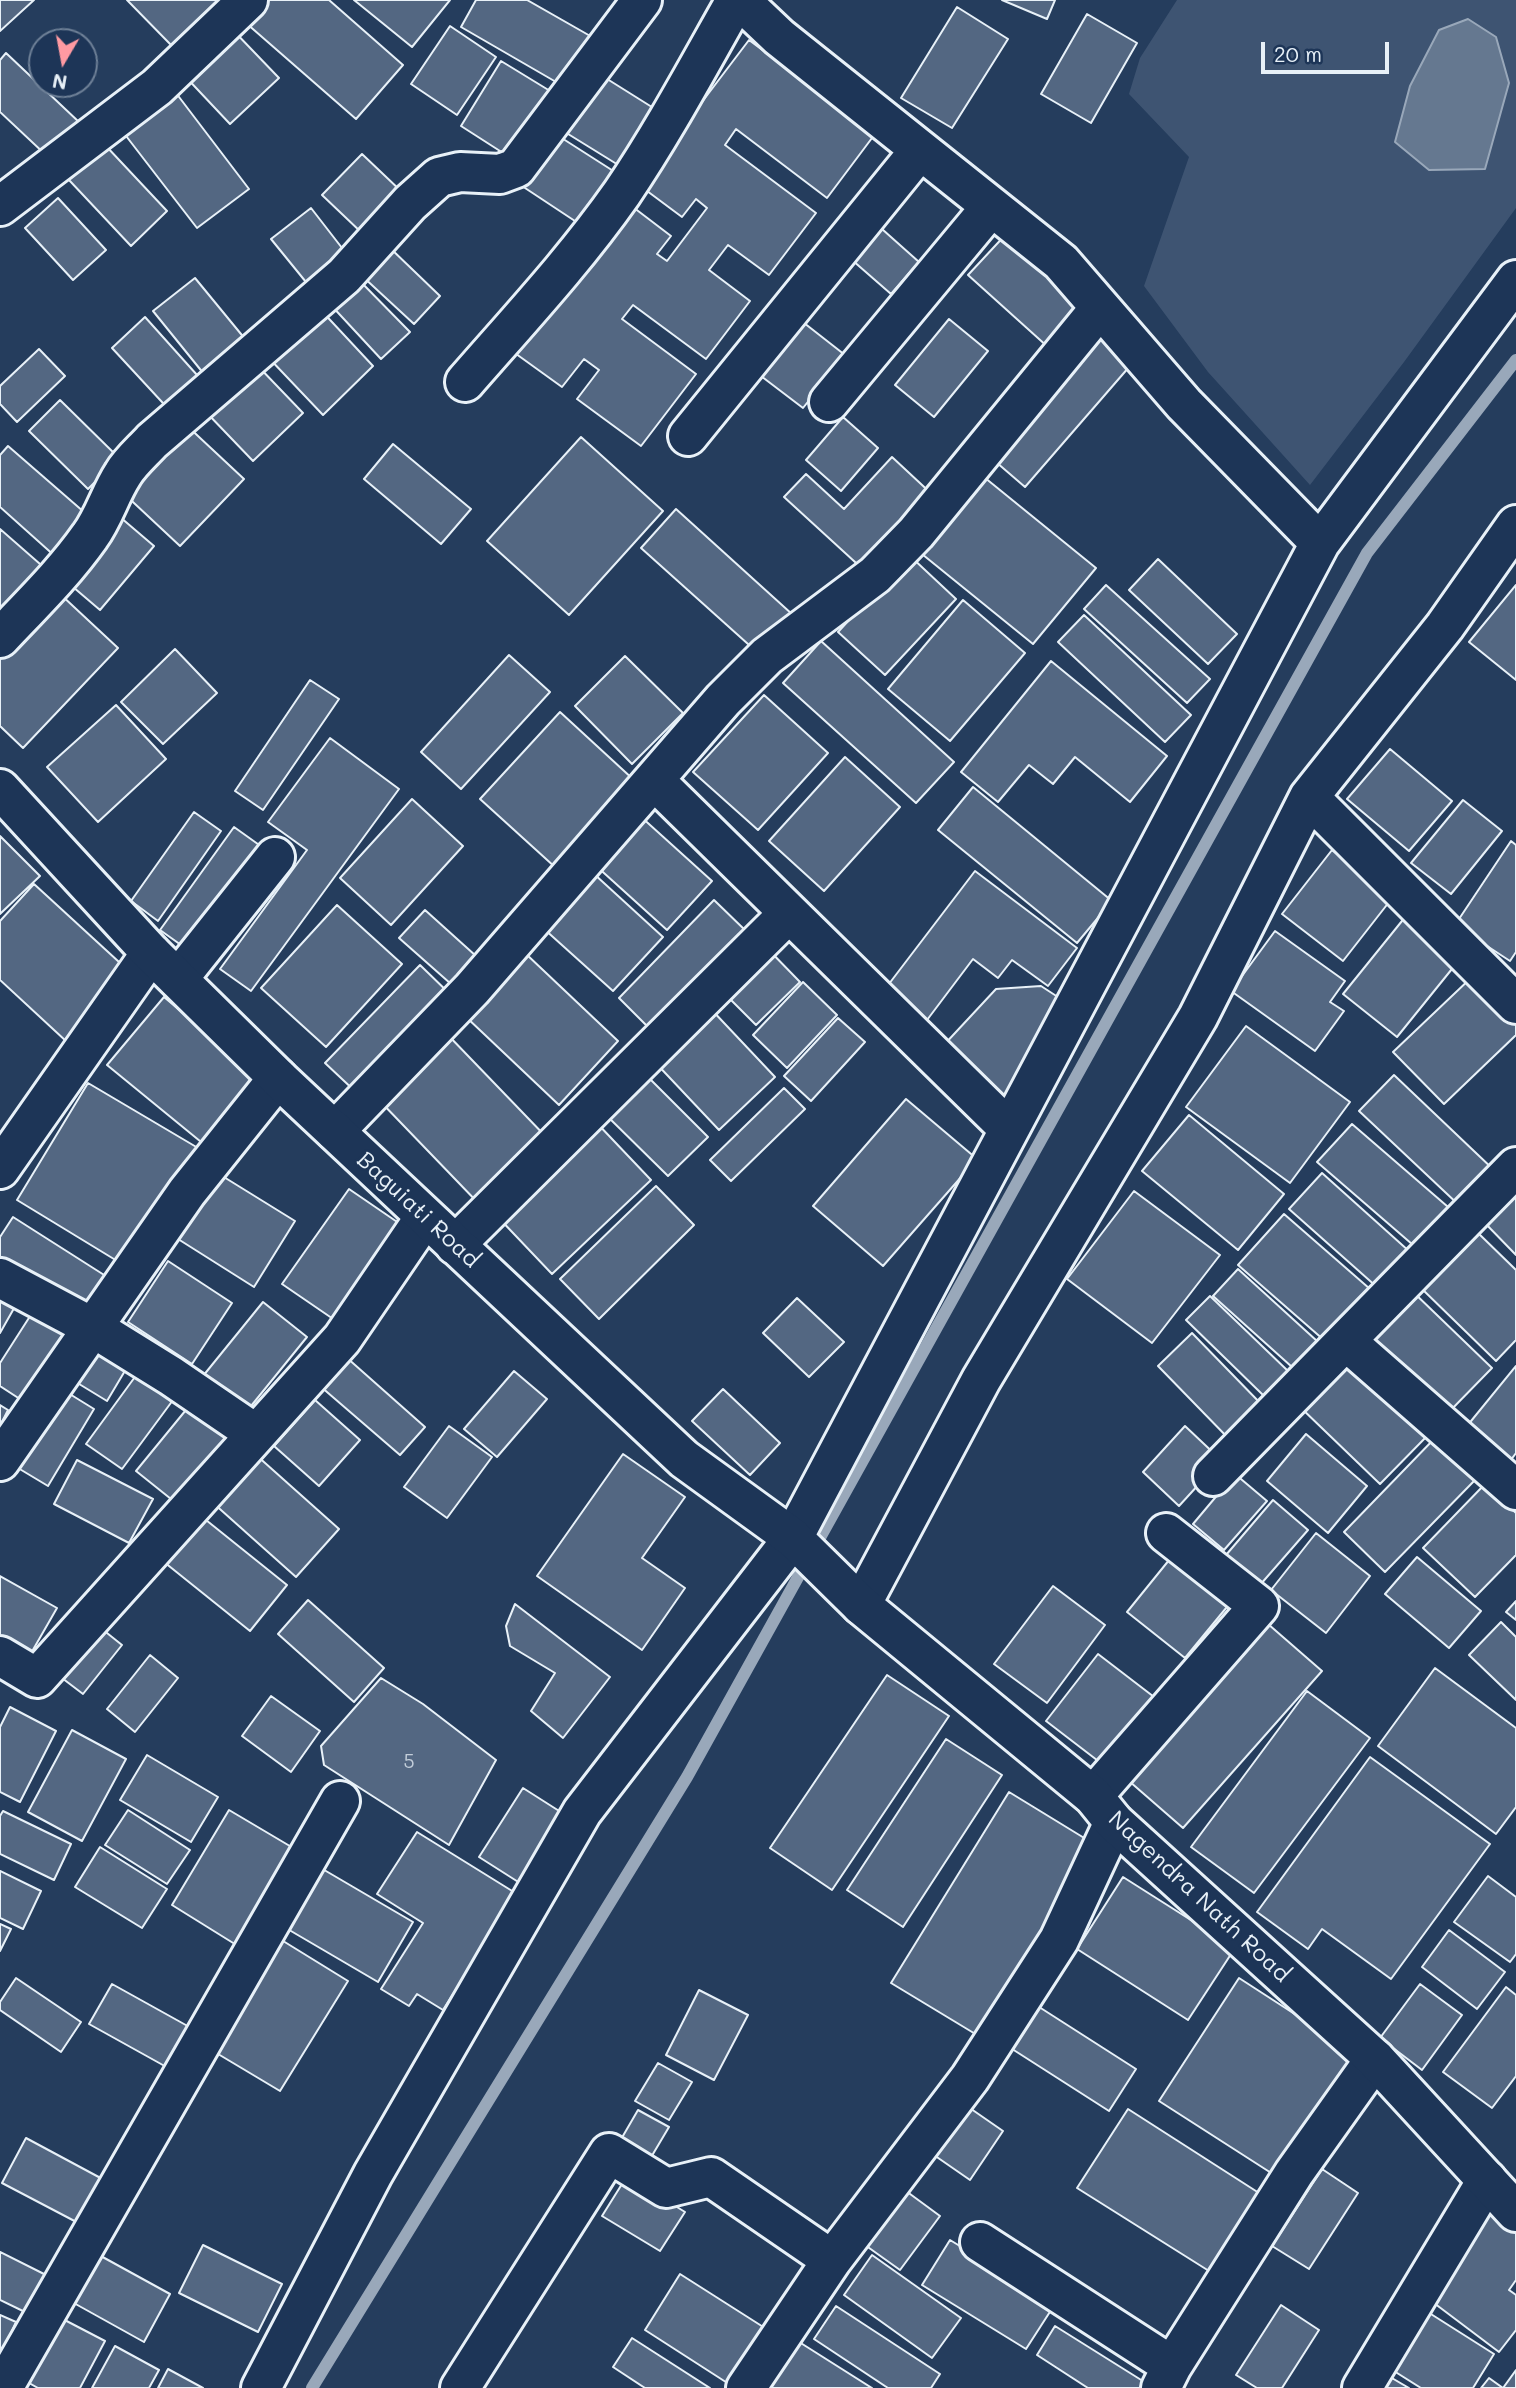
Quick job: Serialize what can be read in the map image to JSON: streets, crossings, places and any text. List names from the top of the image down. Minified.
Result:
{"streets":{"street":["Baguiati Road","Nagendra Nath Road"]},"crossings":[["Baguiati Road","Nagendra Nath Road"]],"house_numbers":["5"],"scale_bar":"20 m","north":"bottom"}
